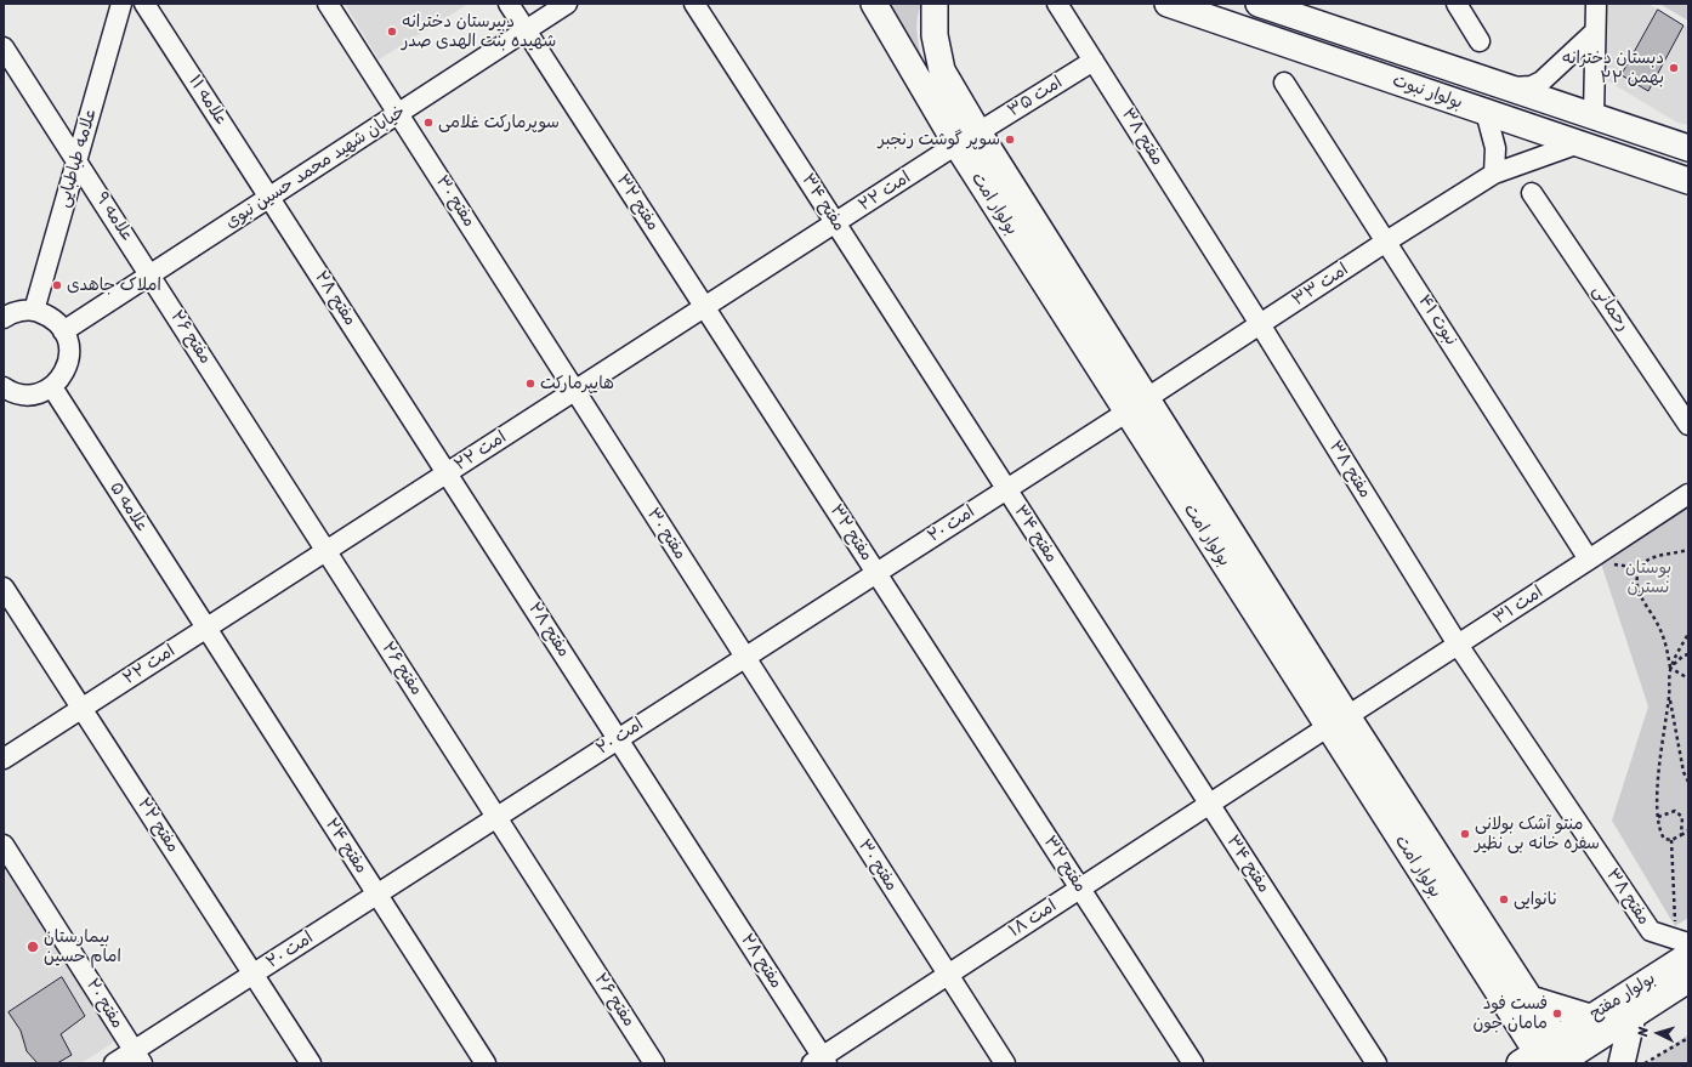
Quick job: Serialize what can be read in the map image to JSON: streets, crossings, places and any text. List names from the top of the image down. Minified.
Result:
{"streets":{"main road":["بولوار نبوت","بولوار امت","بولوار مفتح"],"street":["امت ۳۵","علامه ۱۱","مفتح ۳۸","علامه طباطبایی","خیابان شهید محمد حسین نبوی","امت ۲۲","مفتح ۳۰","مفتح ۳۲","مفتح ۳۴","علامه ۹","امت ۳۳","مفتح ۲۸","رحمانی","نبوت ۴۱","مفتح ۲۶","علامه ۵","امت ۲۰","امت ۳۱","مفتح ۲۲","مفتح ۲۴","امت ۱۸","مفتح ۲۰"]},"crossings":[["بولوار نبوت","امت ۳۳"],["امت ۳۵","مفتح ۳۸"],["امت ۳۵","امت ۲۲"],["امت ۳۵","بولوار امت"],["علامه ۱۱","خیابان شهید محمد حسین نبوی"],["علامه ۱۱","مفتح ۲۸"],["مفتح ۳۸","امت ۳۳"],["مفتح ۳۸","امت ۳۱"],["مفتح ۳۸","بولوار مفتح"],["علامه طباطبایی","علامه ۹"],["خیابان شهید محمد حسین نبوی","مفتح ۳۰"],["خیابان شهید محمد حسین نبوی","مفتح ۳۲"],["خیابان شهید محمد حسین نبوی","علامه ۹"],["خیابان شهید محمد حسین نبوی","مفتح ۲۸"],["خیابان شهید محمد حسین نبوی","مفتح ۲۶"],["امت ۲۲","مفتح ۳۰"],["امت ۲۲","مفتح ۳۲"],["امت ۲۲","مفتح ۳۴"],["امت ۲۲","بولوار امت"],["امت ۲۲","مفتح ۲۸"],["امت ۲۲","مفتح ۲۶"],["امت ۲۲","علامه ۵"],["امت ۲۲","مفتح ۲۲"],["امت ۲۲","مفتح ۲۴"],["مفتح ۳۰","امت ۲۰"],["مفتح ۳۰","امت ۱۸"],["مفتح ۳۲","امت ۲۰"],["مفتح ۳۲","امت ۱۸"],["مفتح ۳۴","امت ۲۰"],["مفتح ۳۴","امت ۱۸"],["بولوار امت","امت ۳۳"],["بولوار امت","امت ۲۰"],["بولوار امت","امت ۳۱"],["بولوار امت","امت ۱۸"],["بولوار امت","بولوار مفتح"],["علامه ۹","مفتح ۲۶"],["امت ۳۳","نبوت ۴۱"],["امت ۳۳","امت ۲۰"],["مفتح ۲۸","امت ۲۰"],["مفتح ۲۸","امت ۱۸"],["نبوت ۴۱","امت ۳۱"],["مفتح ۲۶","امت ۲۰"],["علامه ۵","مفتح ۲۴"],["امت ۲۰","مفتح ۲۲"],["امت ۲۰","مفتح ۲۴"],["امت ۲۰","مفتح ۲۰"],["امت ۳۱","امت ۱۸"]],"parks":["بوستان نسترن"],"places":["دبیرستان دخترانه شهیده بنت الهدی صدر","دبستان دخترانه ۲۲ بهمن","سوپرمارکت غلامی","سوپر گوشت رنجبر","املاک جاهدی","هایپرمارکت","منتو آشک بولانی سفره خانه بی نظیر","نانوایی","بیمارستان امام حسین","فست فود مامان جون"],"north":"left"}
